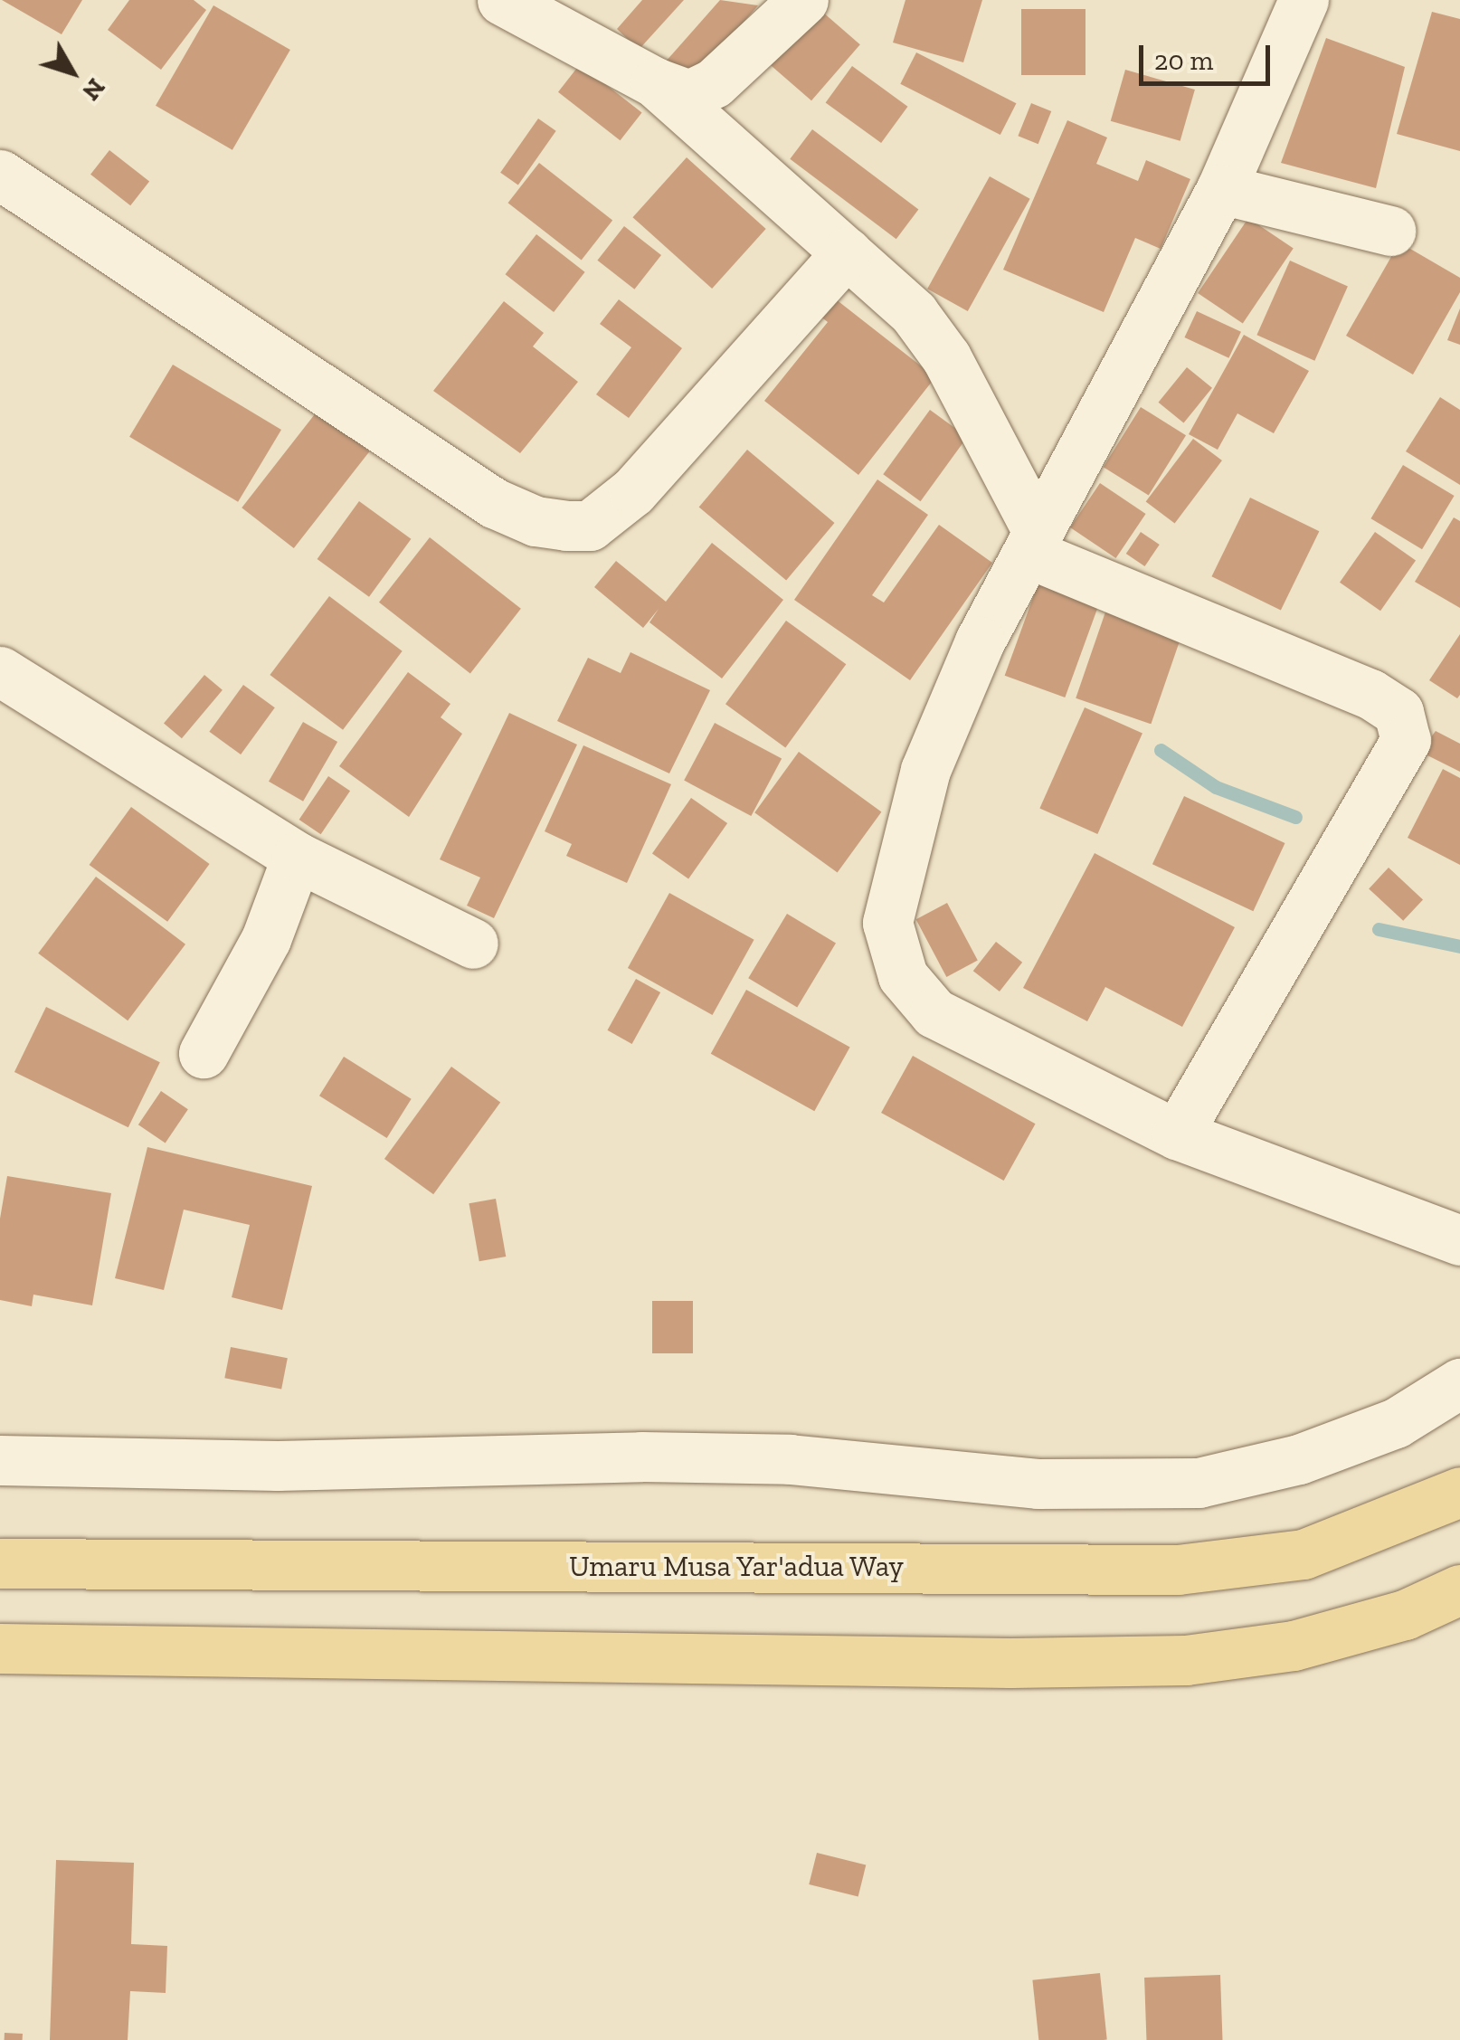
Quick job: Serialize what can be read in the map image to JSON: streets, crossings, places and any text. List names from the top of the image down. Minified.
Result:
{"streets":{"main road":["Umaru Musa Yar'adua Way"]},"scale_bar":"20 m","north":"bottom right"}
